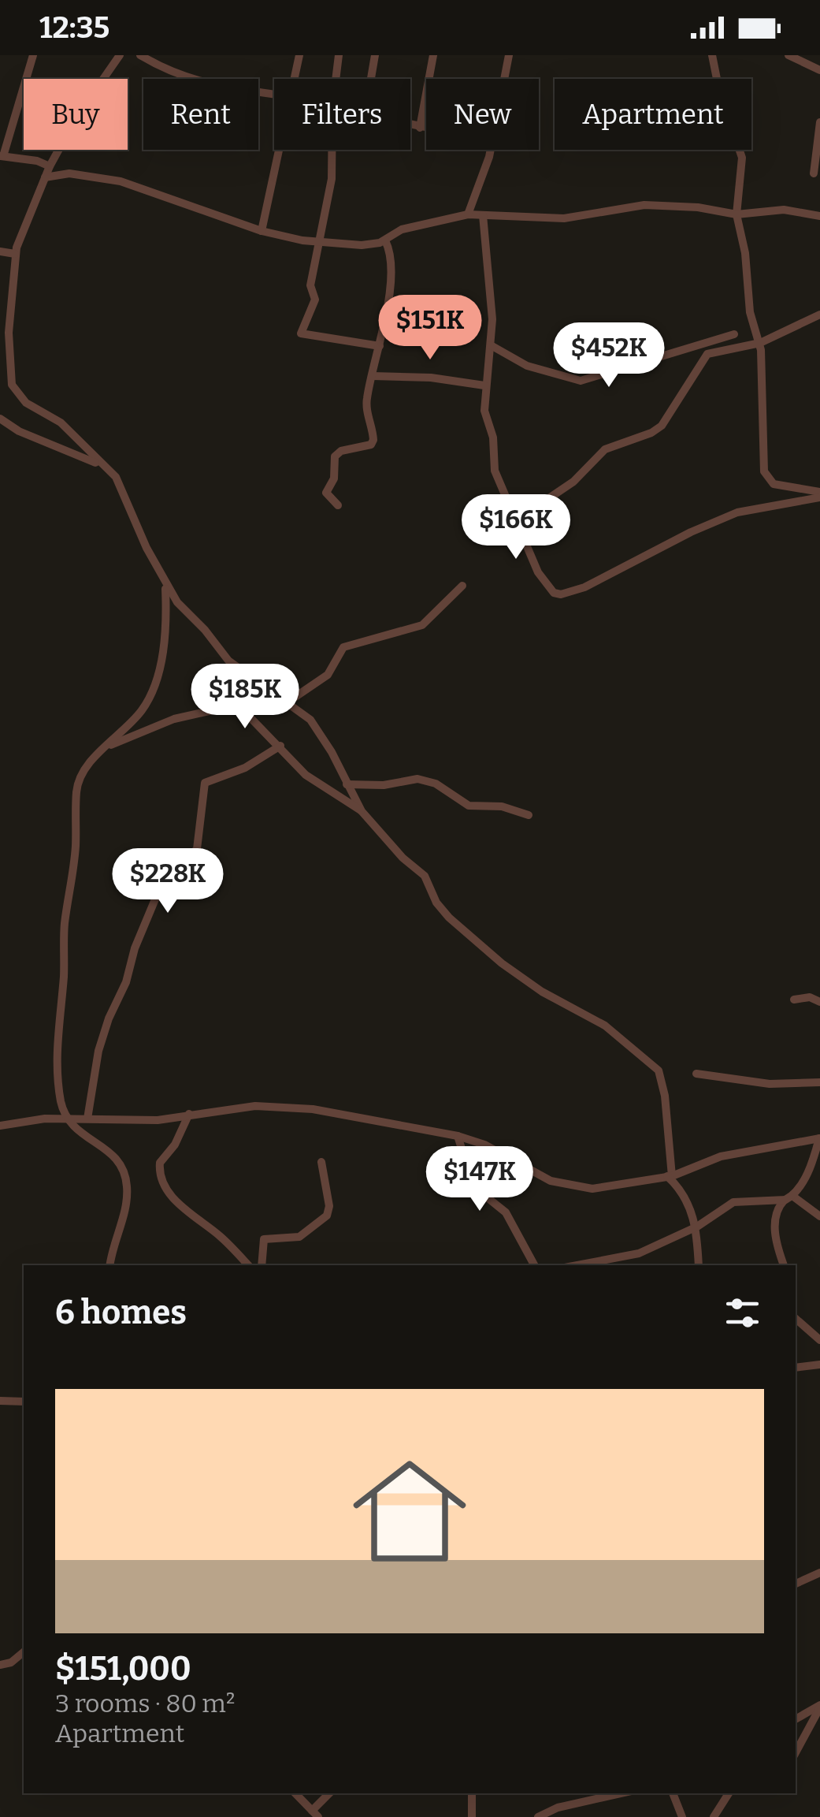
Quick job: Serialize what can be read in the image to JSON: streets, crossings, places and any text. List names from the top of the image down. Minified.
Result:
{"page":{"status":"12:35","chip":["Buy","Rent","Filters","New","Apartment"],"price":["$151K","$452K","$166K","$185K","$228K","$147K"],"heading":"6 homes","list":[{"name":"$151,000","note":"3 rooms · 80 m² · Apartment"}]}}
